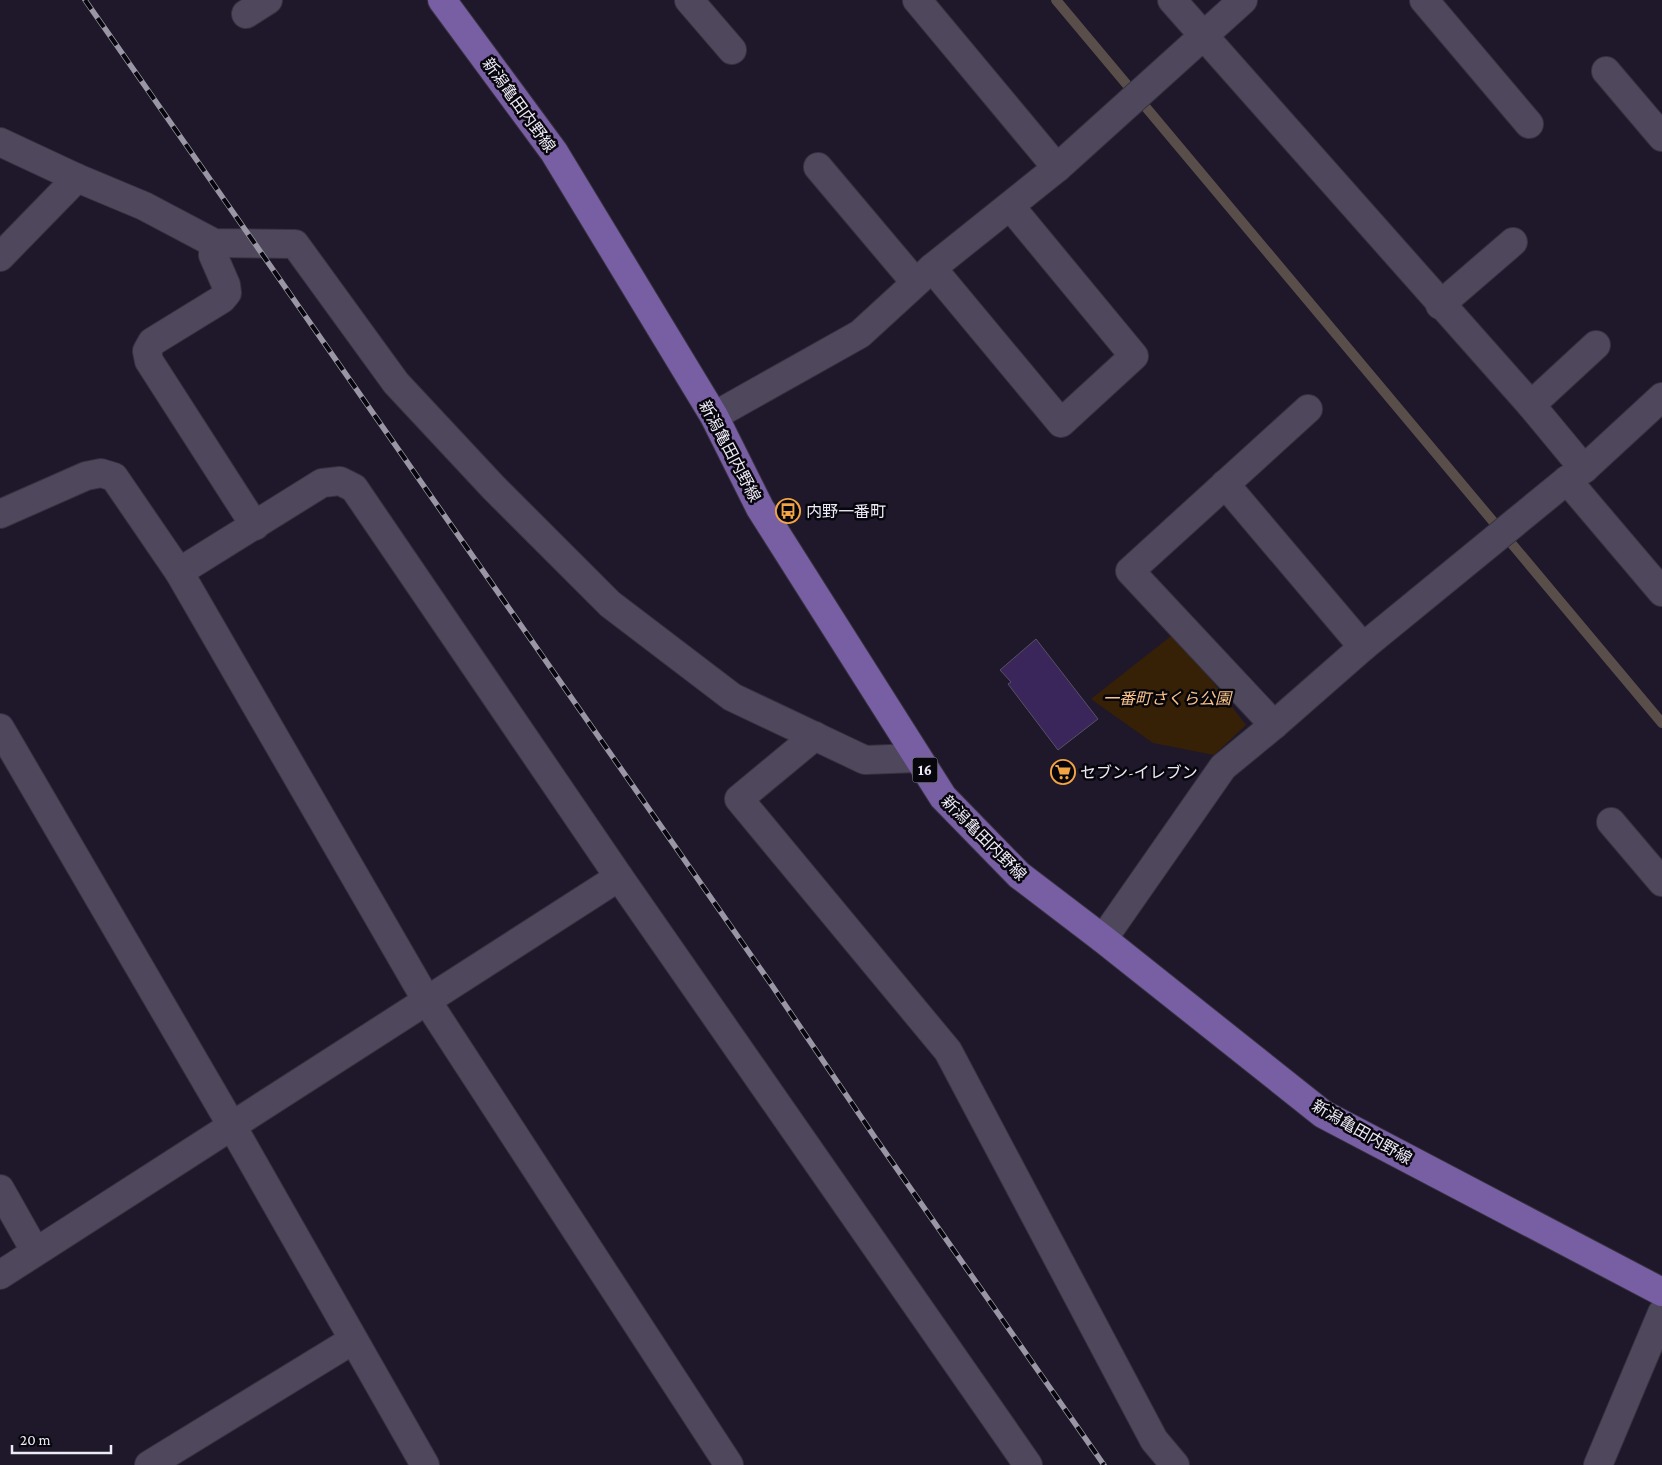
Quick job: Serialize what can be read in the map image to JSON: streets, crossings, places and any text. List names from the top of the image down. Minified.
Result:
{"streets":{"main road":["新潟亀田内野線","16"]},"parks":["一番町さくら公園"],"places":{"bus stop":["内野一番町"],"supermarket":["セブン-イレブン"]},"scale_bar":"20 m"}
